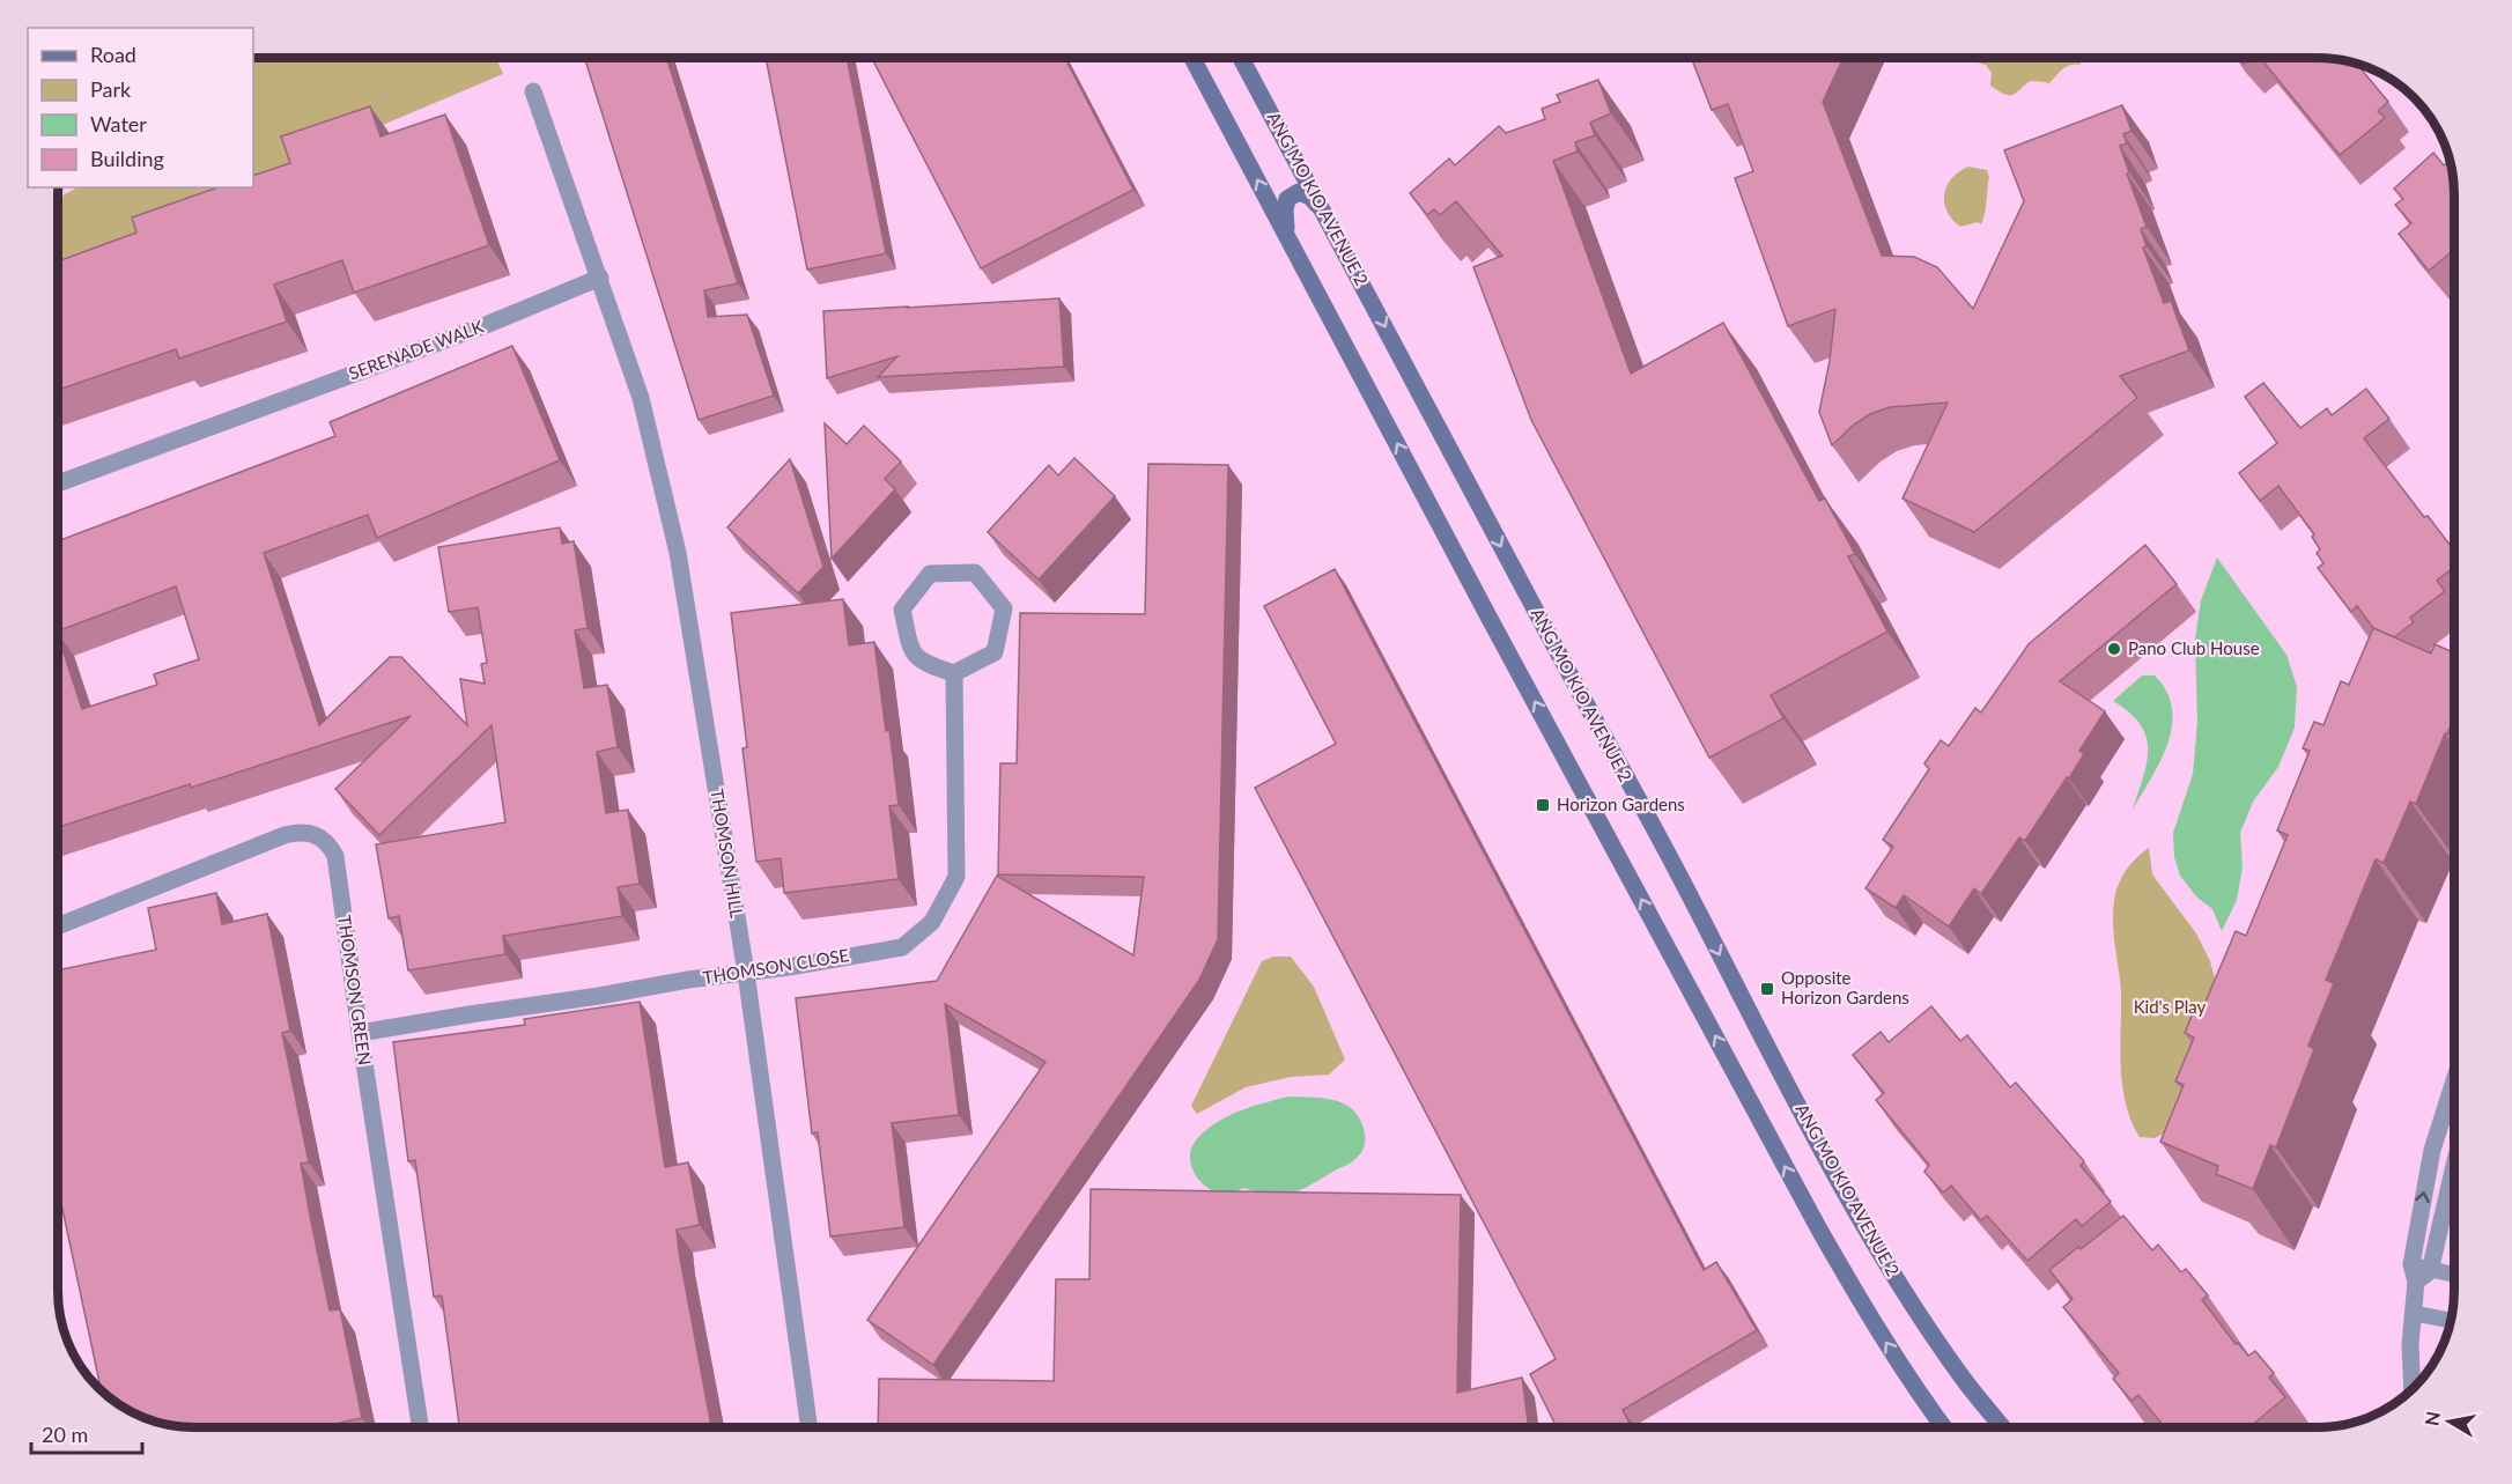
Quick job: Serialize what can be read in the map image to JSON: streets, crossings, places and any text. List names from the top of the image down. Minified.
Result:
{"streets":{"main road":["ANG MO KIO AVENUE 2"],"street":["SERENADE WALK","THOMSON HILL","THOMSON CLOSE","THOMSON GREEN"]},"crossings":[["SERENADE WALK","THOMSON HILL"],["THOMSON HILL","THOMSON CLOSE"],["THOMSON CLOSE","THOMSON GREEN"]],"parks":["Kid's Play"],"places":{"other":["Pano Club House"],"transit":["Horizon Gardens","Opposite Horizon Gardens"]},"legend":["Road","Park","Water","Building"],"scale_bar":"20 m","north":"left"}
